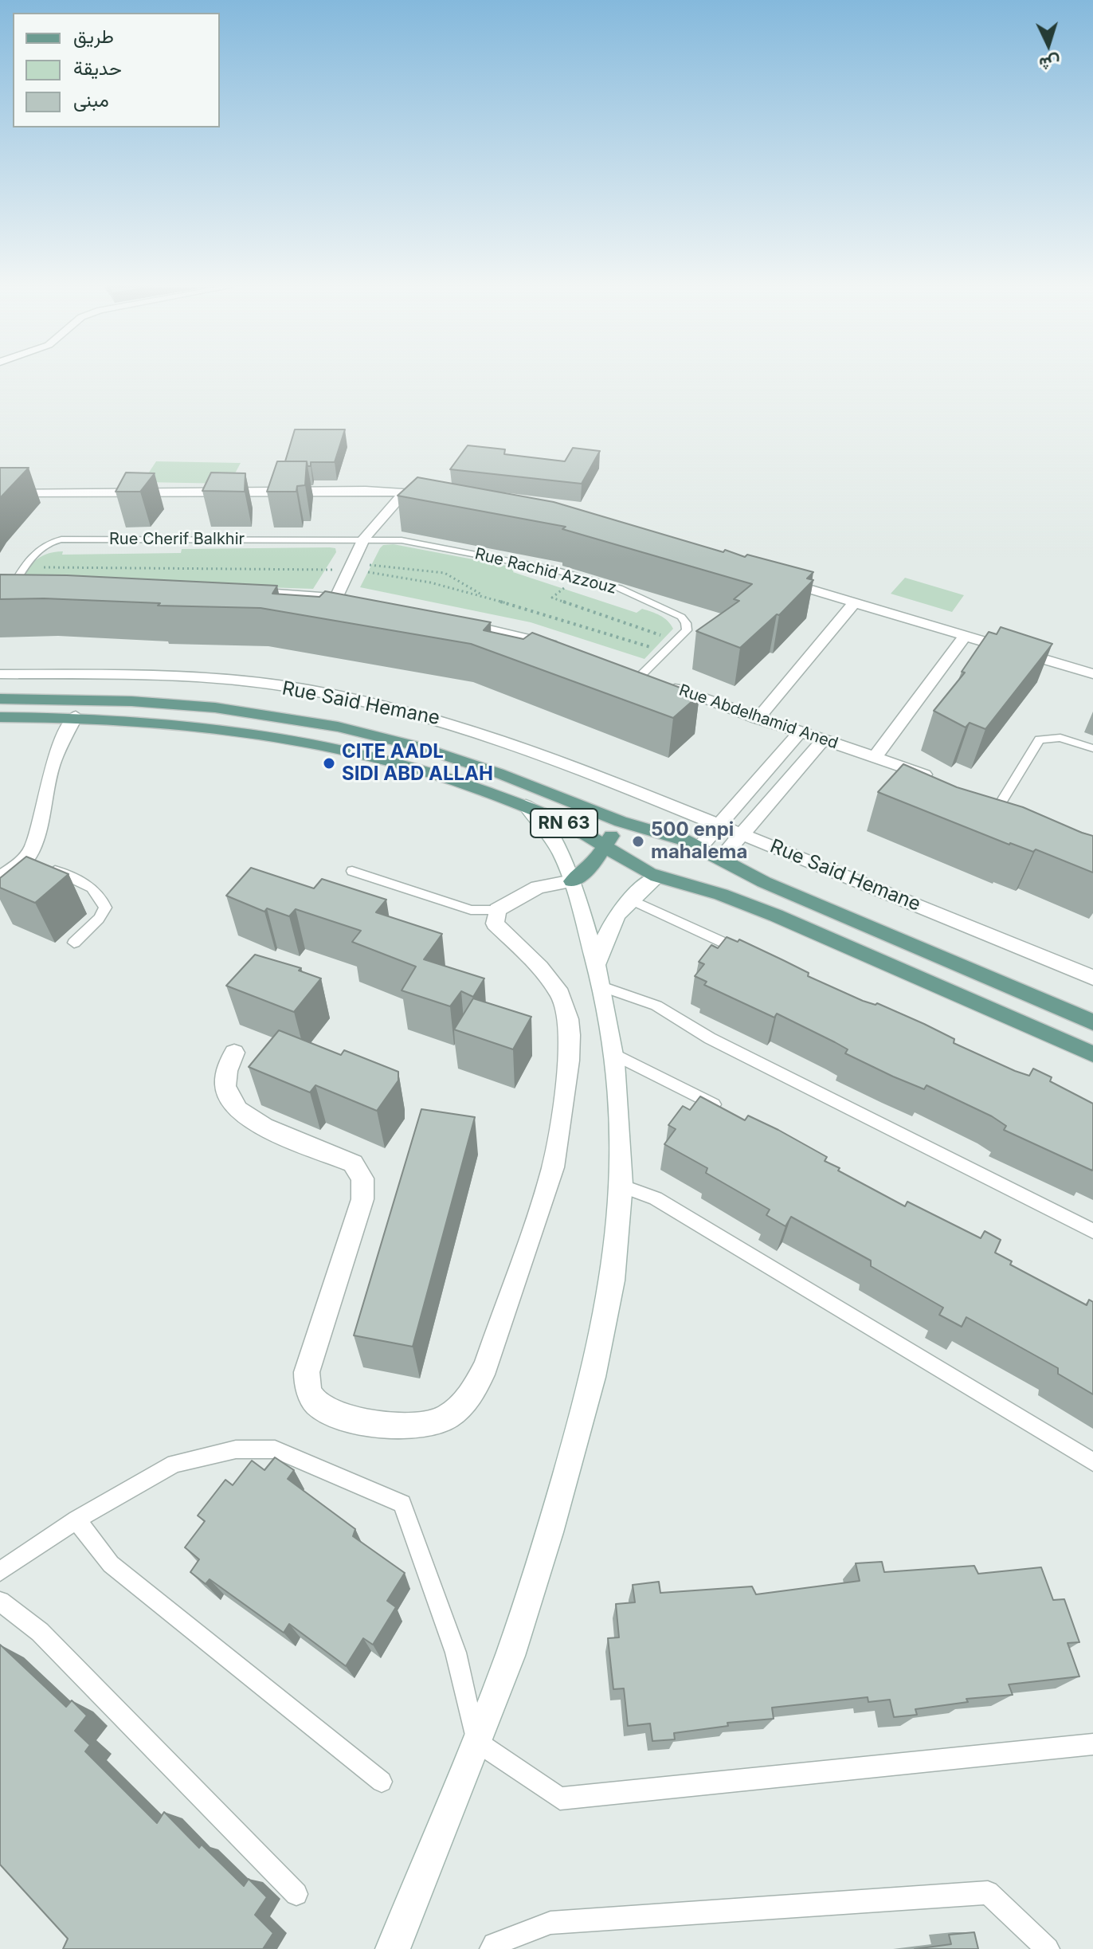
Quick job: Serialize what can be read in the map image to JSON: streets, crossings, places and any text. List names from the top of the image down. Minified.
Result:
{"streets":{"main road":["RN 63"],"street":["Rue Said Hemane","Rue Abdelhamid Aned"],"lane":["Rue Cherif Balkhir","Rue Rachid Azzouz"]},"crossings":[["Rue Cherif Balkhir","Rue Rachid Azzouz"]],"places":["CITE AADL SIDI ABD ALLAH","500 enpi mahalema"],"legend":["طريق","حديقة","مبنى"],"north":"bottom"}
